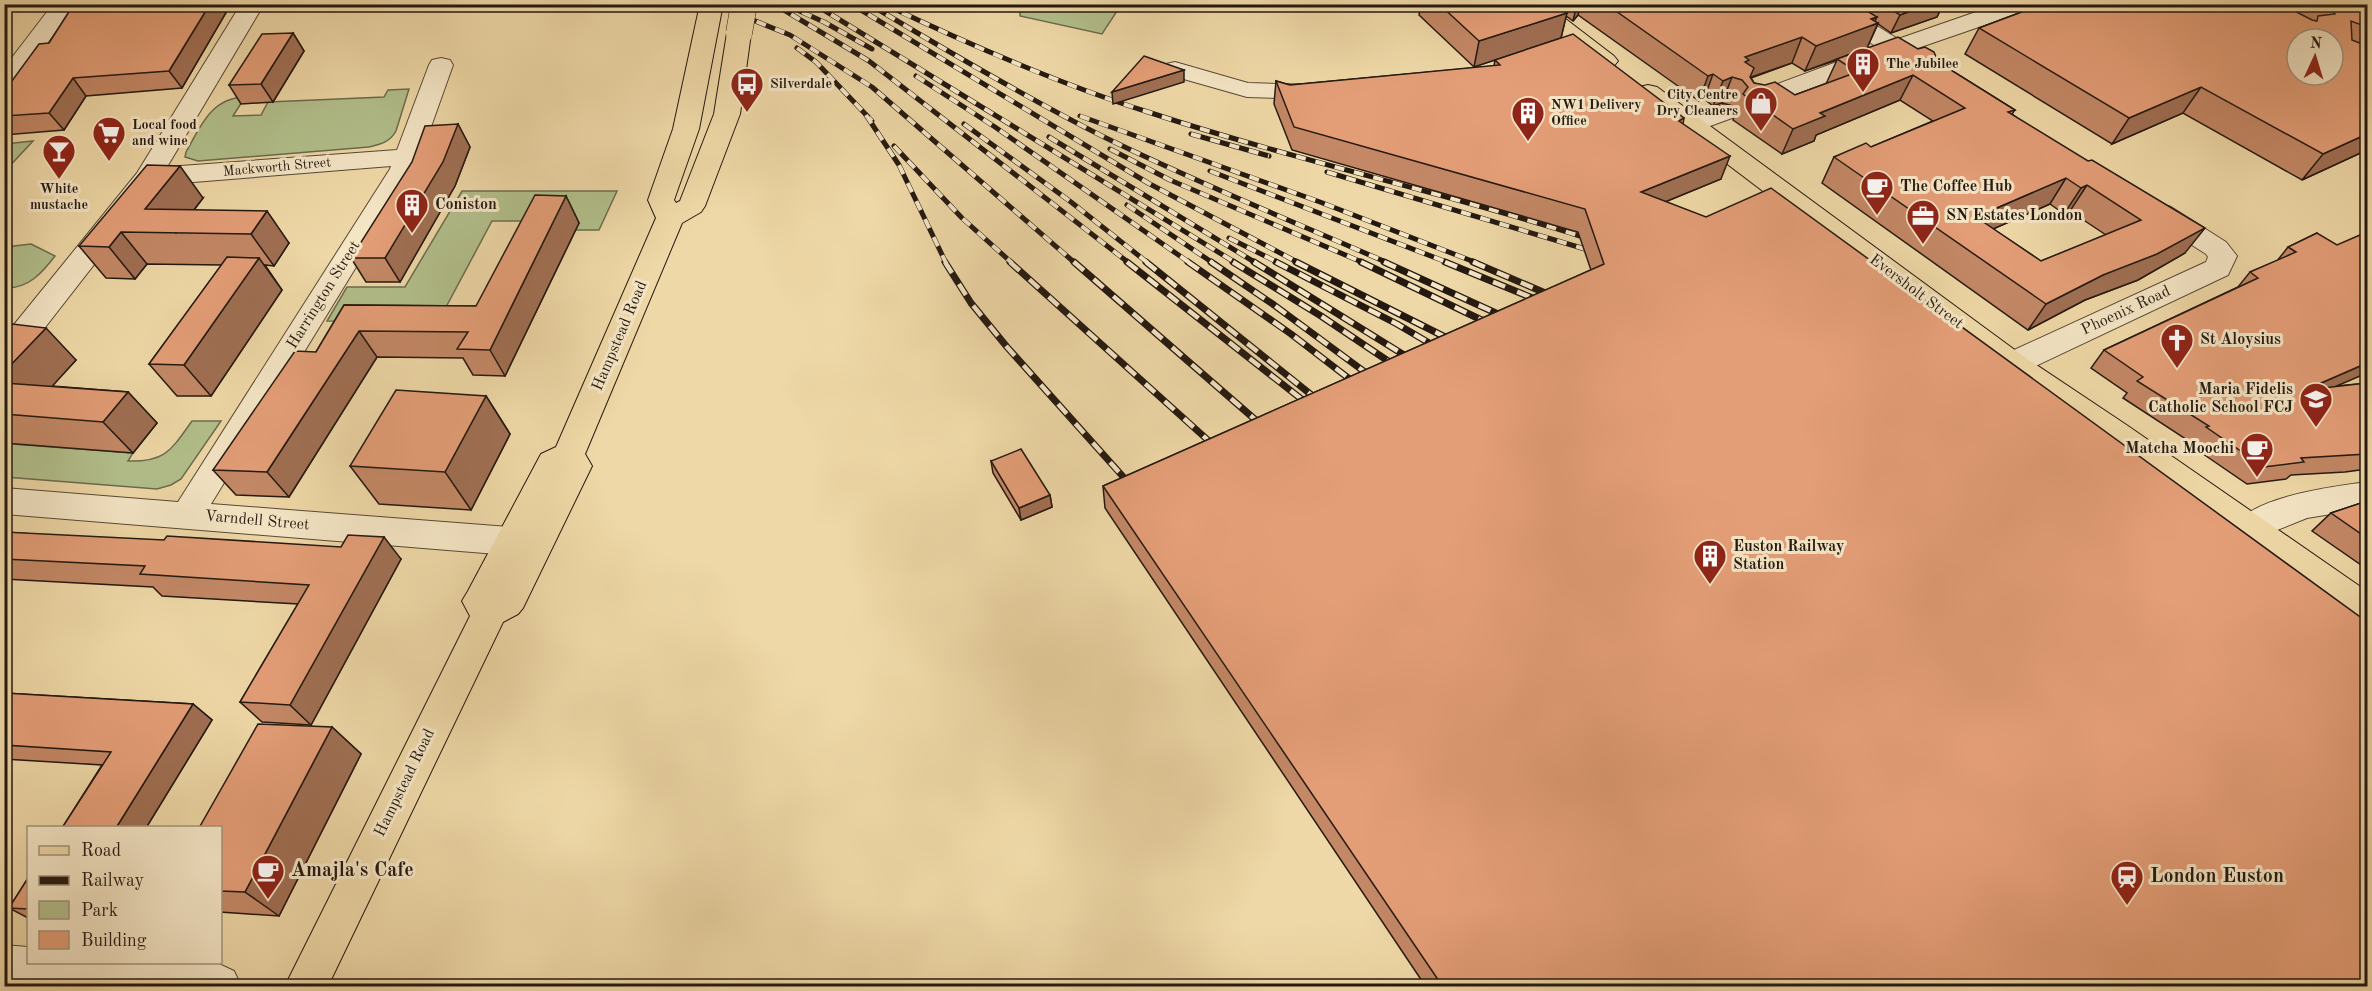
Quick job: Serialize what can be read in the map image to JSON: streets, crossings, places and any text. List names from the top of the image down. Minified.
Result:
{"streets":{"main road":["Eversholt Street","Hampstead Road"],"street":["Mackworth Street","Harrington Street","Phoenix Road","Varndell Street"]},"crossings":[["Mackworth Street","Harrington Street"],["Eversholt Street","Phoenix Road"],["Harrington Street","Varndell Street"],["Hampstead Road","Varndell Street"]],"places":{"building":["The Jubilee","NW1 Delivery Office","Coniston","Euston Railway Station"],"bus stop":["Silverdale"],"shop":["City Centre Dry Cleaners"],"supermarket":["Local food and wine"],"bar":["White mustache"],"cafe":["The Coffee Hub","Matcha Moochi","Amajla's Cafe"],"office":["SN Estates London"],"church":["St Aloysius"],"school or university":["Maria Fidelis Catholic School FCJ"],"station":["London Euston"]},"legend":["Road","Railway","Park","Building"],"north":"top"}
